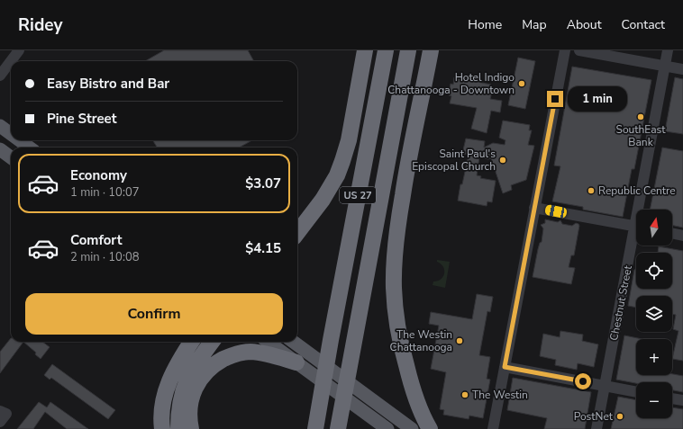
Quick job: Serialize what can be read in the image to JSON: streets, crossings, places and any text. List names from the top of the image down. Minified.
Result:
{"streets":{"highway":["US 27"],"street":["Chestnut Street"]},"places":["Hotel Indigo Chattanooga - Downtown","SouthEast Bank","Saint Paul's Episcopal Church","Republic Centre","The Westin Chattanooga","The Westin","PostNet"],"north":"top","page":{"header":"Ridey","nav":["Home","Map","About","Contact"],"banner":["Easy Bistro and Bar","Pine Street"],"bubble":"1 min","list":[{"name":"Economy","note":"1 min · 10:07","value":"$3.07"},{"name":"Comfort","note":"2 min · 10:08","value":"$4.15"}],"map_buttons":["+","−"],"buttons":"Confirm"}}
